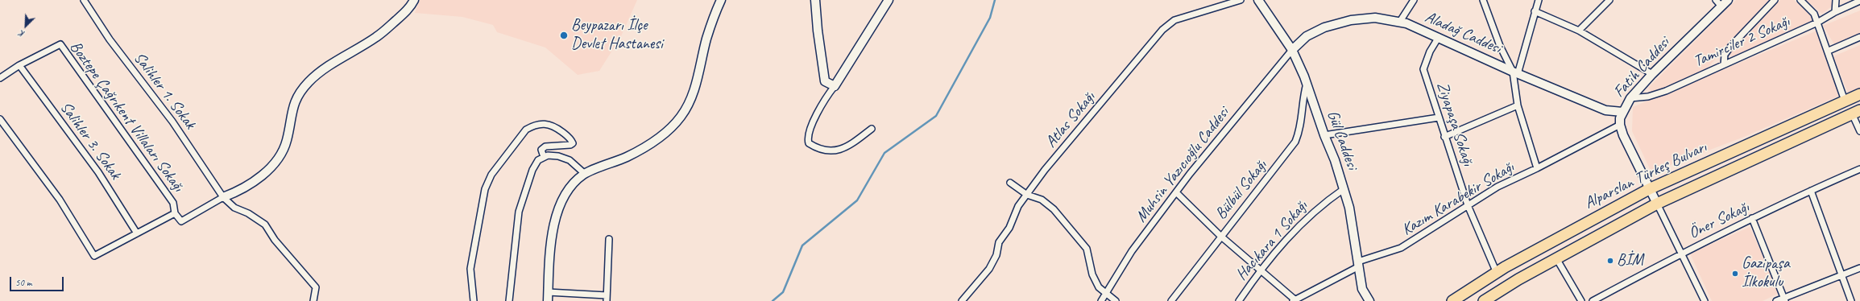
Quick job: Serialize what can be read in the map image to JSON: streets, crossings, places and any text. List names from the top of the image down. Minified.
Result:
{"streets":{"highway":["Alparslan Türkeş Bulvarı"],"street":["Aladağ Caddesi","Tamirciler 2 Sokağı","Fatih Caddesi","Salihler 1. Sokak","Boztepe Çağrıkent Villaları Sokağı","Atlas Sokağı","Ziyapaşa Sokağı","Gül Caddesi","Salihler 3. Sokak","Muhsin Yazıcıoğlu Caddesi","Bülbül Sokağı","Kazım Karabekir Sokağı","Öner Sokağı","Hacıkara 1 Sokağı"]},"crossings":[["Aladağ Caddesi","Fatih Caddesi"],["Aladağ Caddesi","Ziyapaşa Sokağı"],["Aladağ Caddesi","Gül Caddesi"],["Aladağ Caddesi","Muhsin Yazıcıoğlu Caddesi"],["Tamirciler 2 Sokağı","Fatih Caddesi"],["Fatih Caddesi","Alparslan Türkeş Bulvarı"],["Fatih Caddesi","Kazım Karabekir Sokağı"],["Boztepe Çağrıkent Villaları Sokağı","Salihler 3. Sokak"],["Ziyapaşa Sokağı","Alparslan Türkeş Bulvarı"],["Ziyapaşa Sokağı","Kazım Karabekir Sokağı"],["Gül Caddesi","Muhsin Yazıcıoğlu Caddesi"],["Gül Caddesi","Bülbül Sokağı"],["Gül Caddesi","Kazım Karabekir Sokağı"],["Gül Caddesi","Hacıkara 1 Sokağı"]],"places":["Beypazarı İlçe Devlet Hastanesi","BİM","Gazipaşa İlkokulu"],"scale_bar":"50 m","north":"bottom left"}
